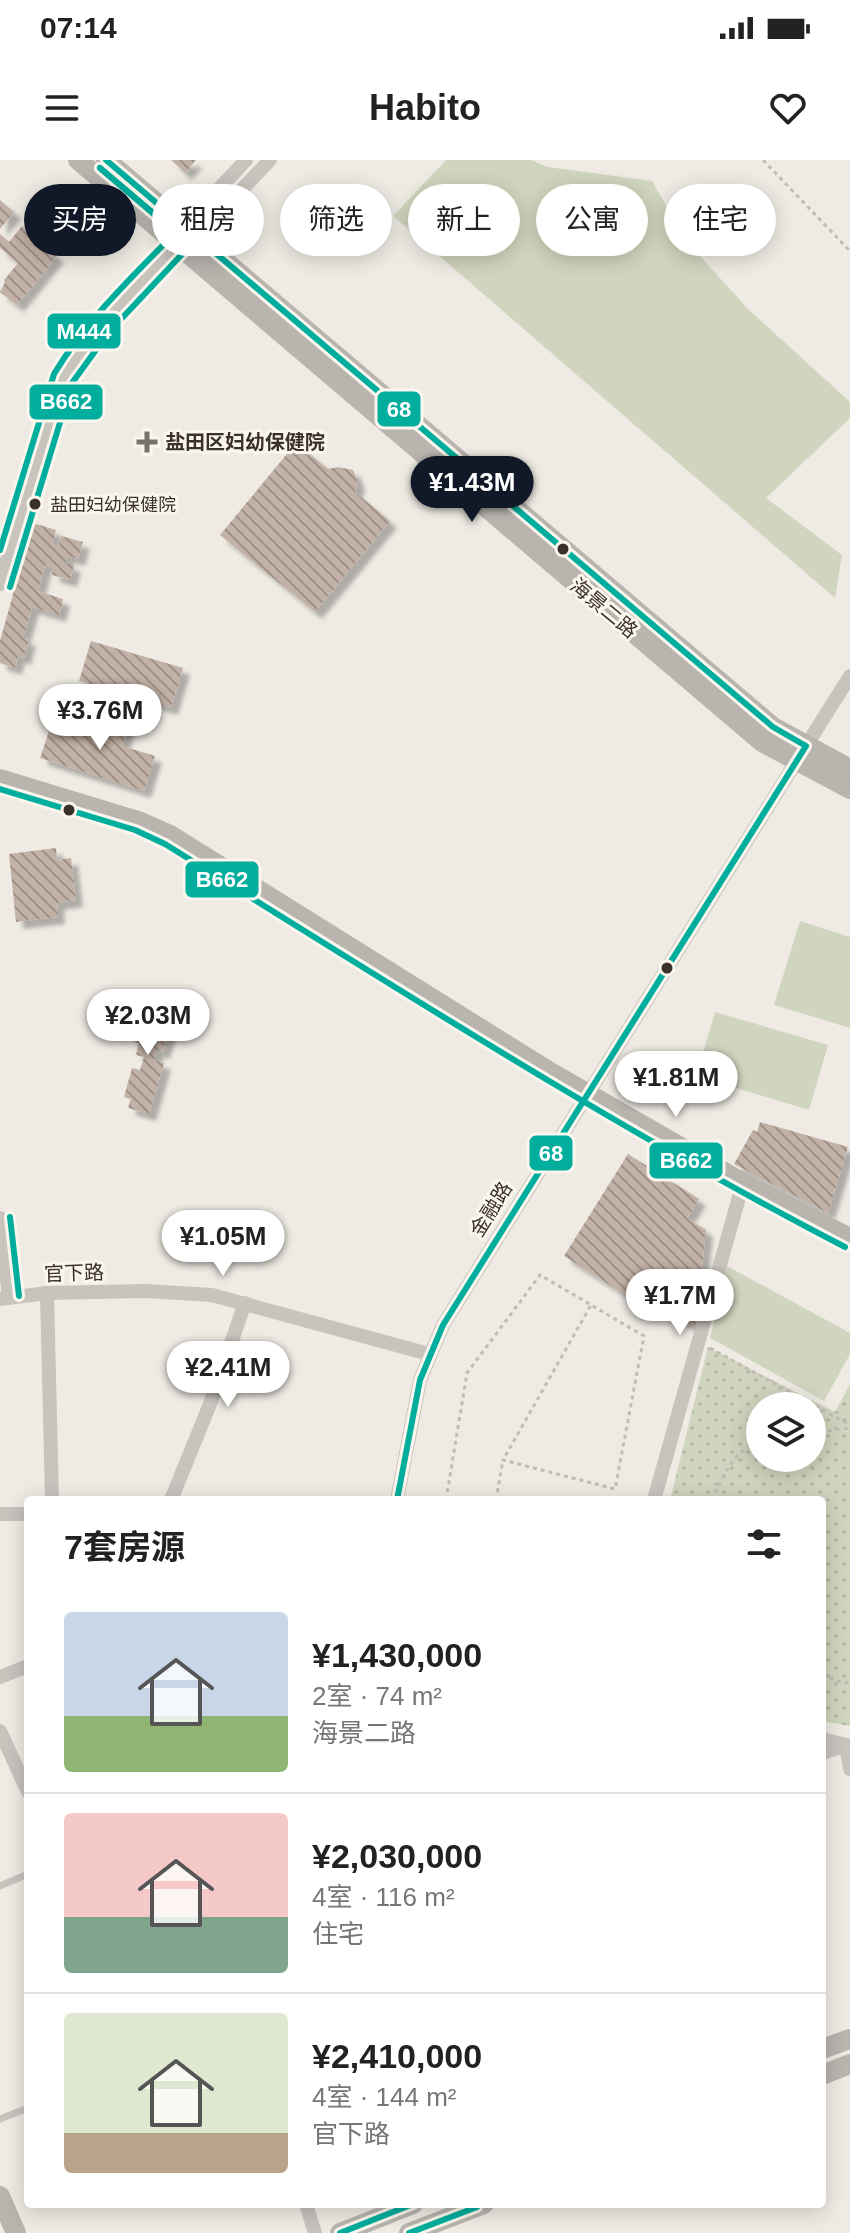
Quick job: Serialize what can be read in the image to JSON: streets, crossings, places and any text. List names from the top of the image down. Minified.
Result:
{"streets":{"street":["海景二路","金融路","官下路"]},"crossings":[["海景二路","金融路"],["金融路","官下路"]],"places":{"health":["盐田区妇幼保健院"],"other":["盐田妇幼保健院"]},"lines":["transit line 68","transit line B662","transit line M444"],"page":{"status":"07:14","header":"Habito","chip":["买房","租房","筛选","新上","公寓","住宅"],"price":["¥1.43M","¥3.76M","¥2.03M","¥1.81M","¥1.05M","¥1.7M","¥2.41M"],"heading":"7套房源","list":[{"name":"¥1,430,000","note":"2室 · 74 m² · 海景二路"},{"name":"¥2,030,000","note":"4室 · 116 m² · 住宅"},{"name":"¥2,410,000","note":"4室 · 144 m² · 官下路"}]}}
